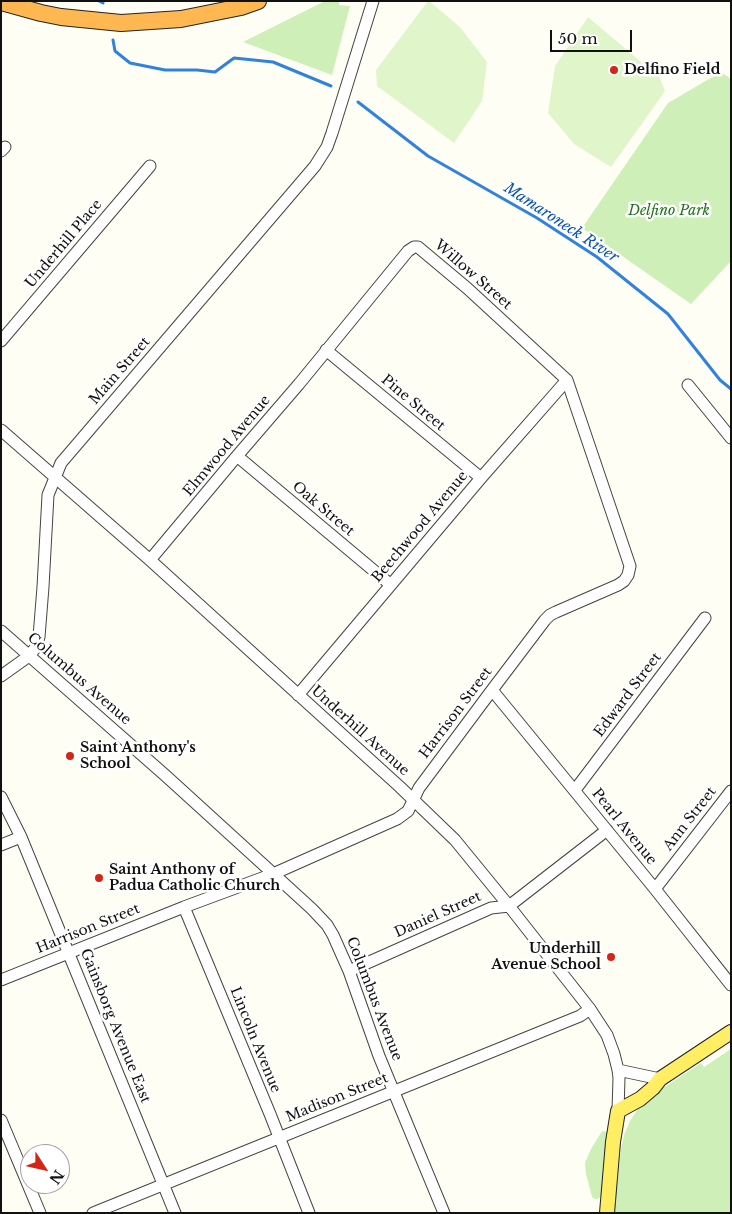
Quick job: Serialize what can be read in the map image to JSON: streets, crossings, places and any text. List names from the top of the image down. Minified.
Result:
{"streets":{"street":["Underhill Place","Willow Street","Main Street","Pine Street","Elmwood Avenue","Oak Street","Beechwood Avenue","Columbus Avenue","Edward Street","Harrison Street","Underhill Avenue","Ann Street","Pearl Avenue","Daniel Street","Gainsborg Avenue East","Lincoln Avenue","Madison Street"]},"crossings":[["Willow Street","Pine Street"],["Willow Street","Elmwood Avenue"],["Willow Street","Beechwood Avenue"],["Willow Street","Harrison Street"],["Main Street","Columbus Avenue"],["Main Street","Underhill Avenue"],["Pine Street","Elmwood Avenue"],["Pine Street","Beechwood Avenue"],["Elmwood Avenue","Oak Street"],["Elmwood Avenue","Underhill Avenue"],["Oak Street","Beechwood Avenue"],["Beechwood Avenue","Harrison Street"],["Beechwood Avenue","Underhill Avenue"],["Columbus Avenue","Harrison Street"],["Columbus Avenue","Daniel Street"],["Columbus Avenue","Madison Street"],["Edward Street","Pearl Avenue"],["Harrison Street","Underhill Avenue"],["Harrison Street","Pearl Avenue"],["Harrison Street","Gainsborg Avenue East"],["Harrison Street","Lincoln Avenue"],["Underhill Avenue","Daniel Street"],["Underhill Avenue","Madison Street"],["Ann Street","Pearl Avenue"],["Pearl Avenue","Daniel Street"],["Gainsborg Avenue East","Madison Street"],["Lincoln Avenue","Madison Street"]],"water":["Mamaroneck River"],"parks":["Delfino Park"],"places":["Delfino Field","Saint Anthony's School","Saint Anthony of Padua Catholic Church","Underhill Avenue School"],"scale_bar":"50 m","north":"bottom right"}
